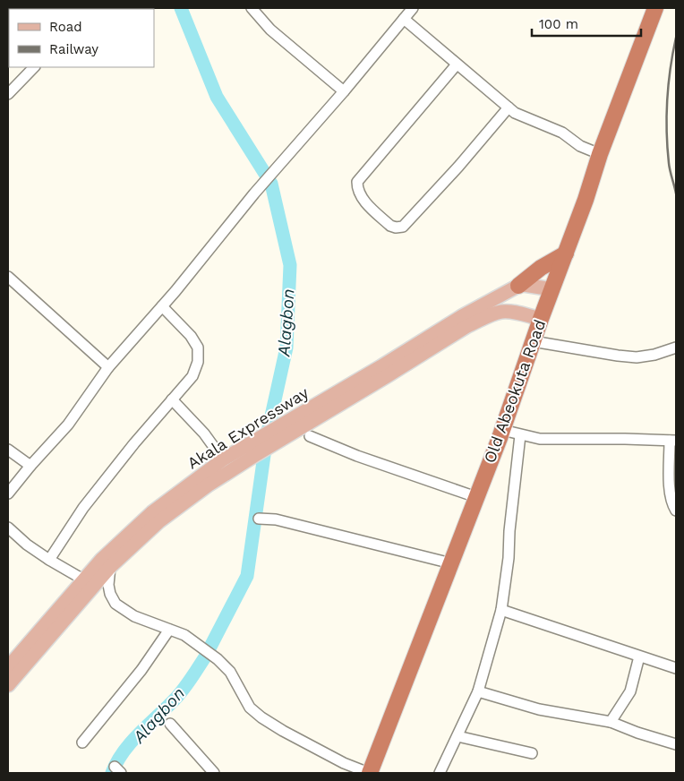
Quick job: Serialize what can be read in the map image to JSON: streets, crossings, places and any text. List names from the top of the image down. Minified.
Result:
{"streets":{"highway":["Old Abeokuta Road"],"main road":["Akala Expressway"]},"crossings":[["Old Abeokuta Road","Akala Expressway"]],"water":["Alagbon"],"legend":["Road","Railway"],"scale_bar":"100 m"}
